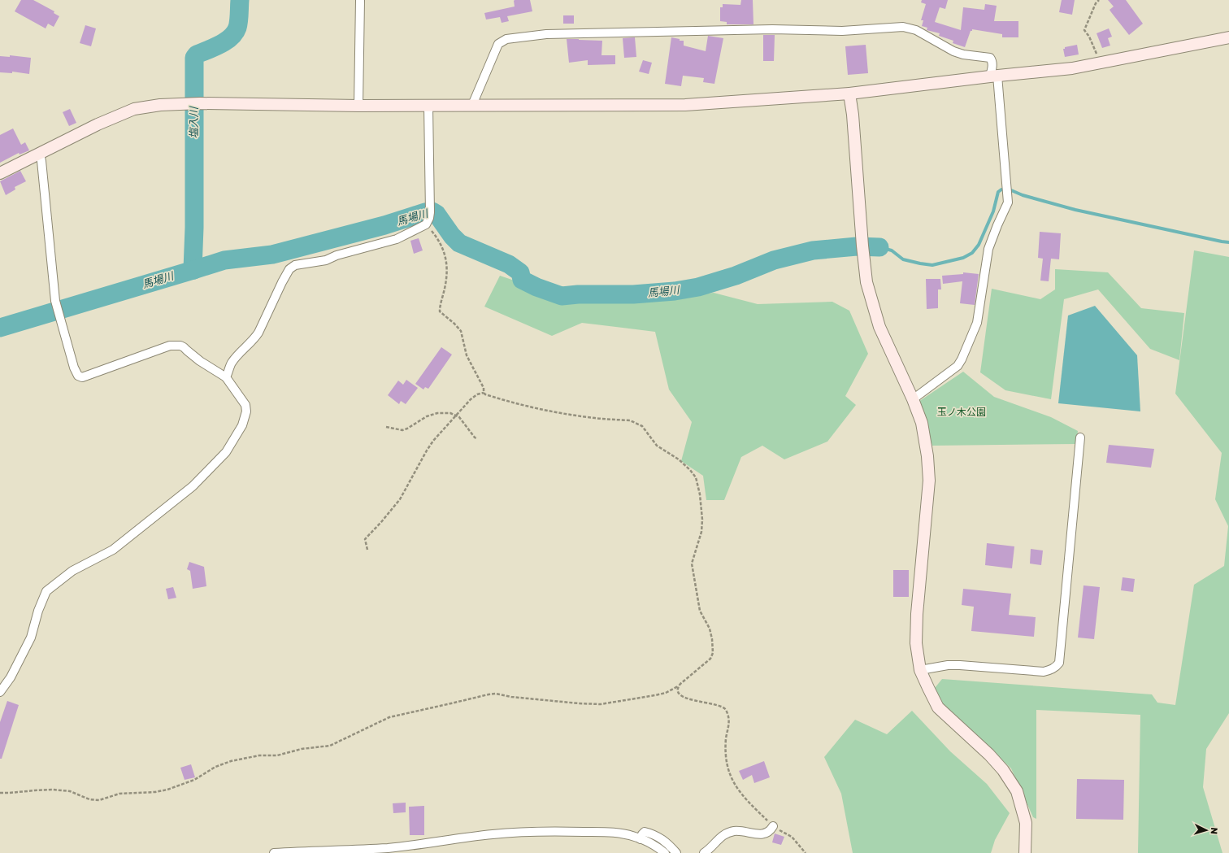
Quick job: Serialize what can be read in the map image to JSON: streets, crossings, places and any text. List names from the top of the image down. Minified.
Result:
{"water":["塩入川","馬場川"],"parks":["玉ノ木公園"],"north":"right"}
